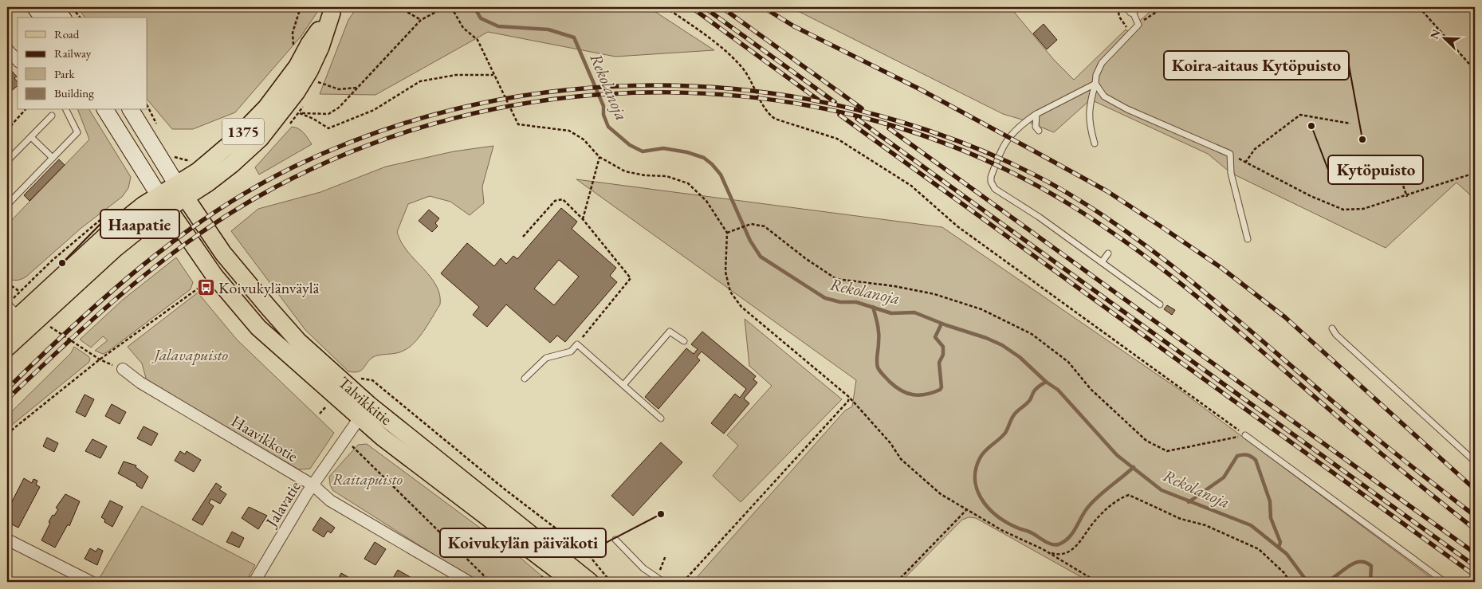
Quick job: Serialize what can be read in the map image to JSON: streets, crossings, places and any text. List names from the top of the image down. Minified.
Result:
{"streets":{"main road":["1375","Talvikkitie"],"street":["Haavikkotie","Jalavatie"]},"crossings":[["1375","Talvikkitie"],["Talvikkitie","Jalavatie"],["Haavikkotie","Jalavatie"]],"water":["Rekolanoja"],"parks":["Jalavapuisto","Raitapuisto"],"places":{"other":["Kytöpuisto","Koira-aitaus Kytöpuisto","Haapatie","Koivukylän päiväkoti"],"bus stop":["Koivukylänväylä"]},"legend":["Road","Railway","Park","Building"],"north":"top left"}
